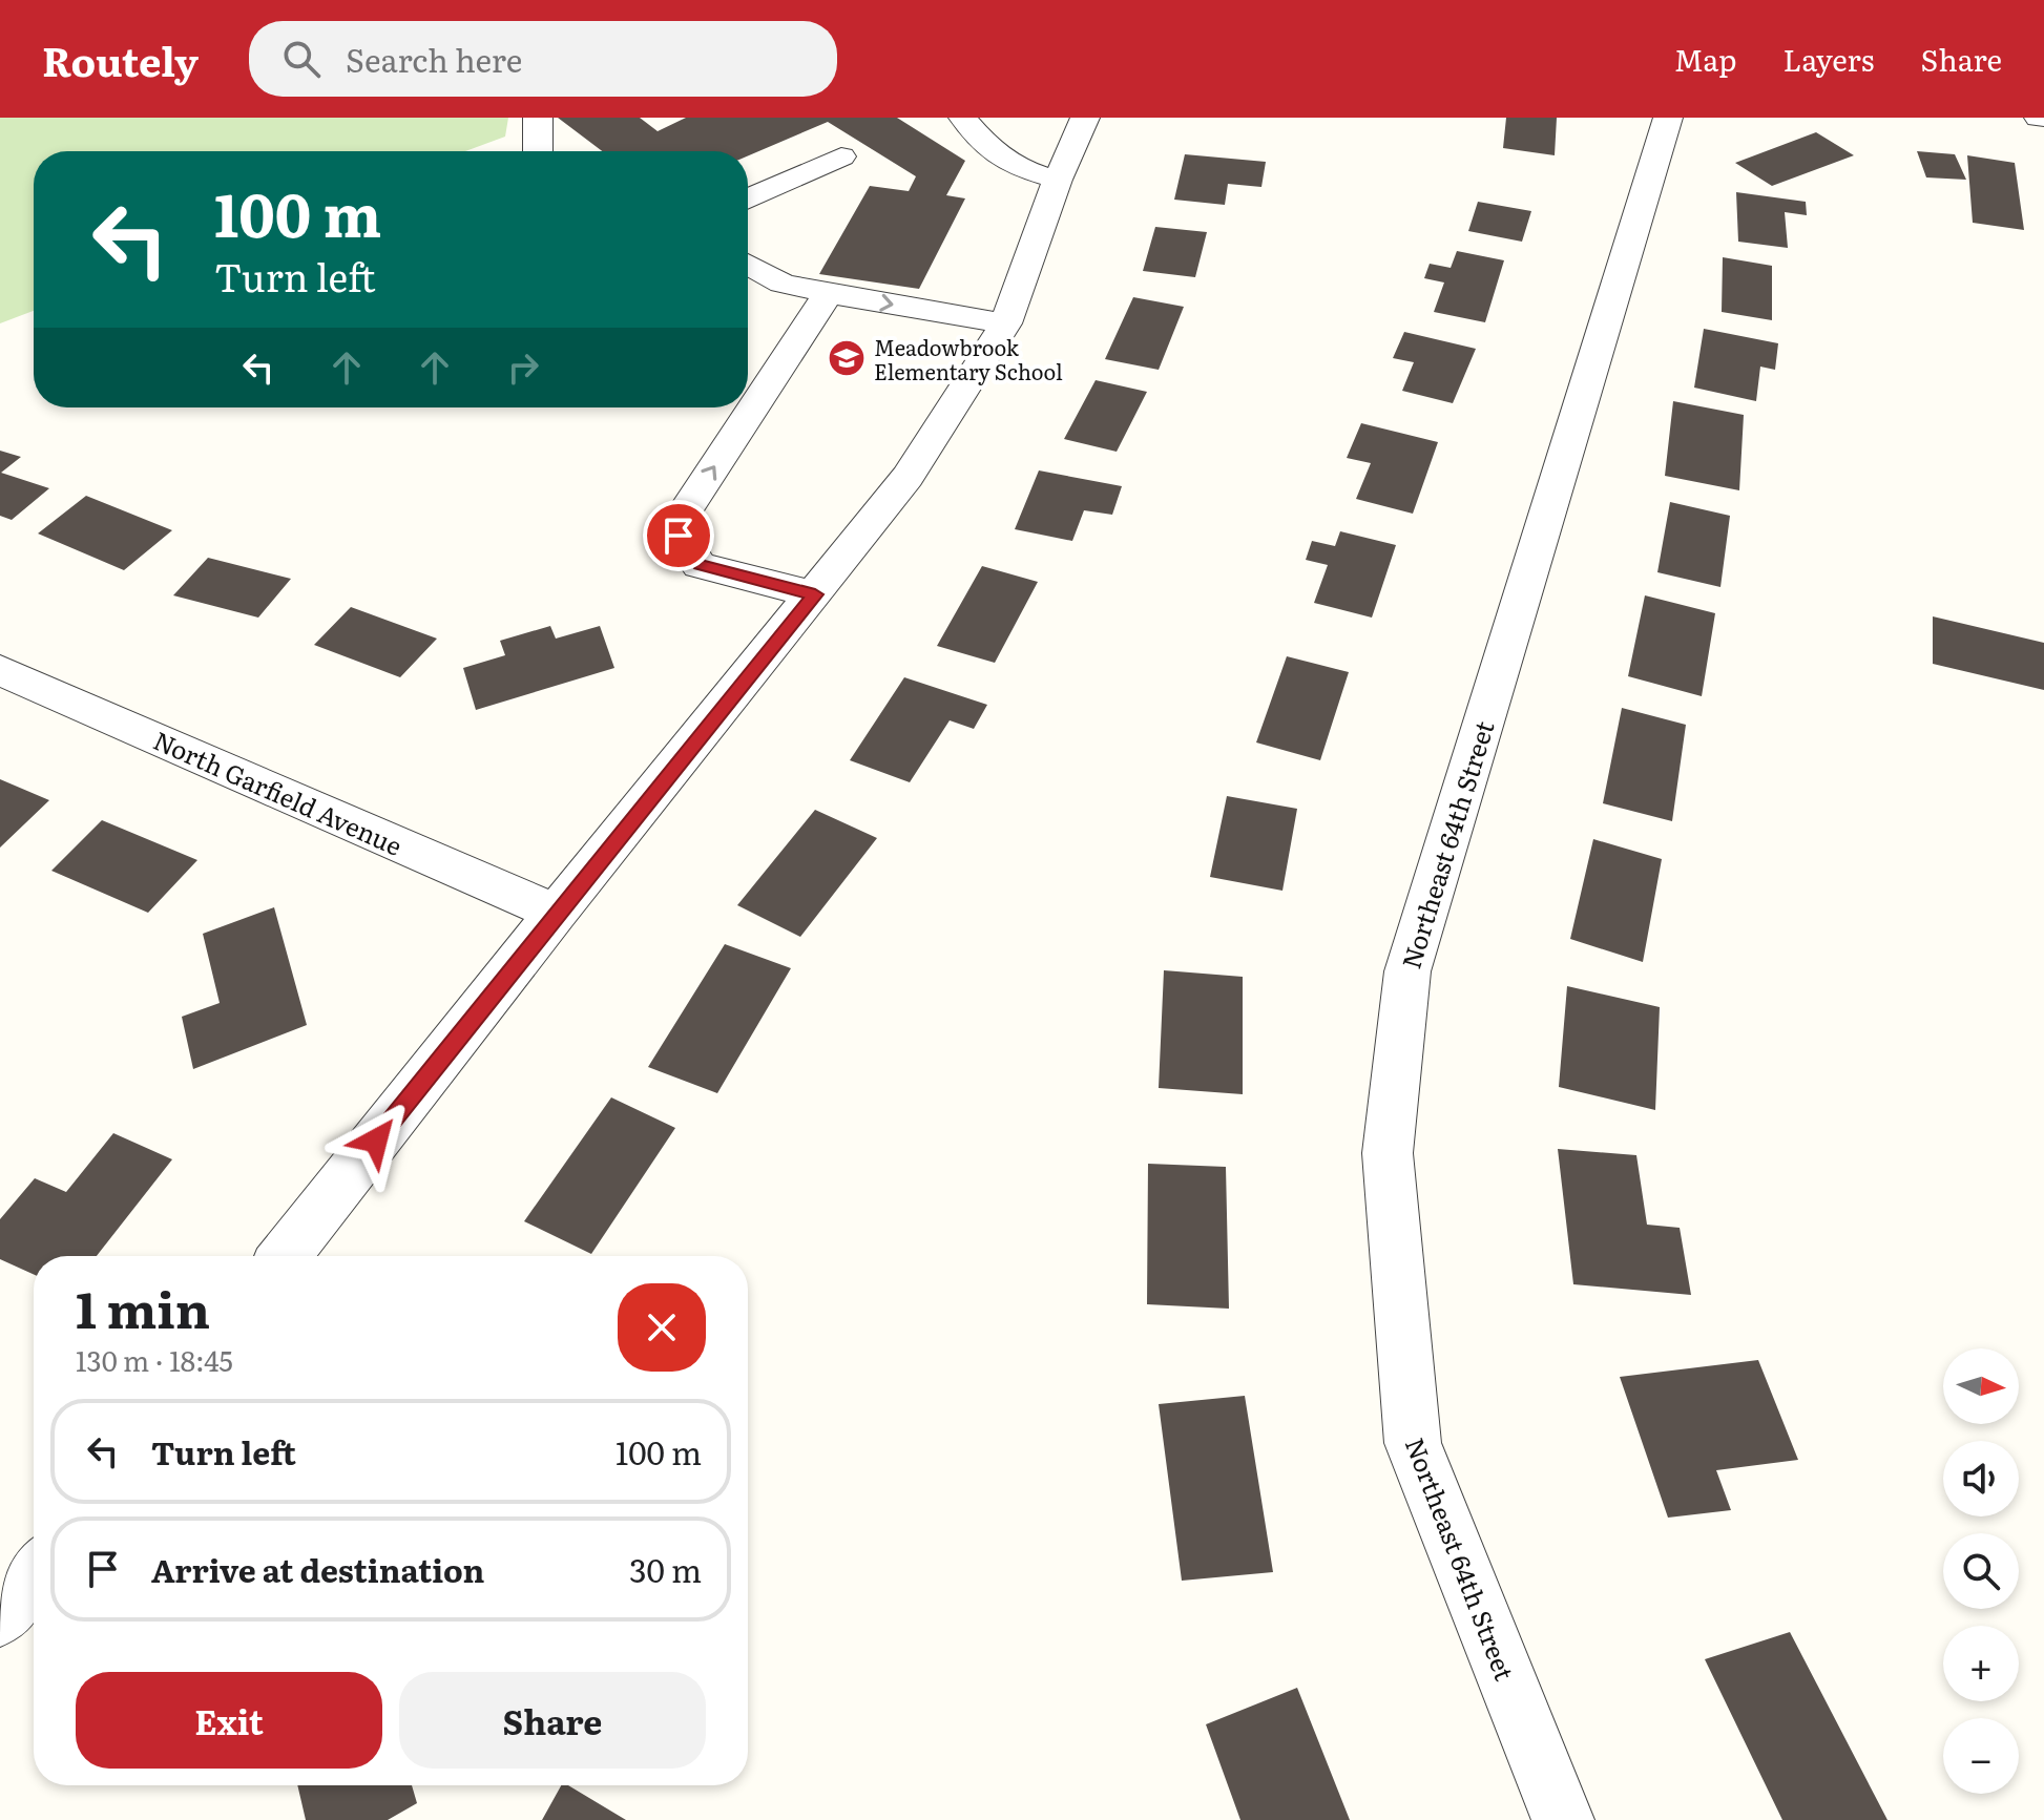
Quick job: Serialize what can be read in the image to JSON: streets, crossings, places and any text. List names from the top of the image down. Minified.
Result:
{"streets":{"street":["North Garfield Avenue","Northeast 64th Street"]},"places":{"school or university":["Meadowbrook Elementary School"]},"north":"right","page":{"header":"Routely","search":"Search here","nav":["Map","Layers","Share"],"turn":["100 m","Turn left"],"heading":["1 min","130 m · 18:45"],"map_buttons":["+","−"],"list":[{"name":"Turn left","value":"100 m"},{"name":"Arrive at destination","value":"30 m"}],"buttons":["Exit","Share"]}}
